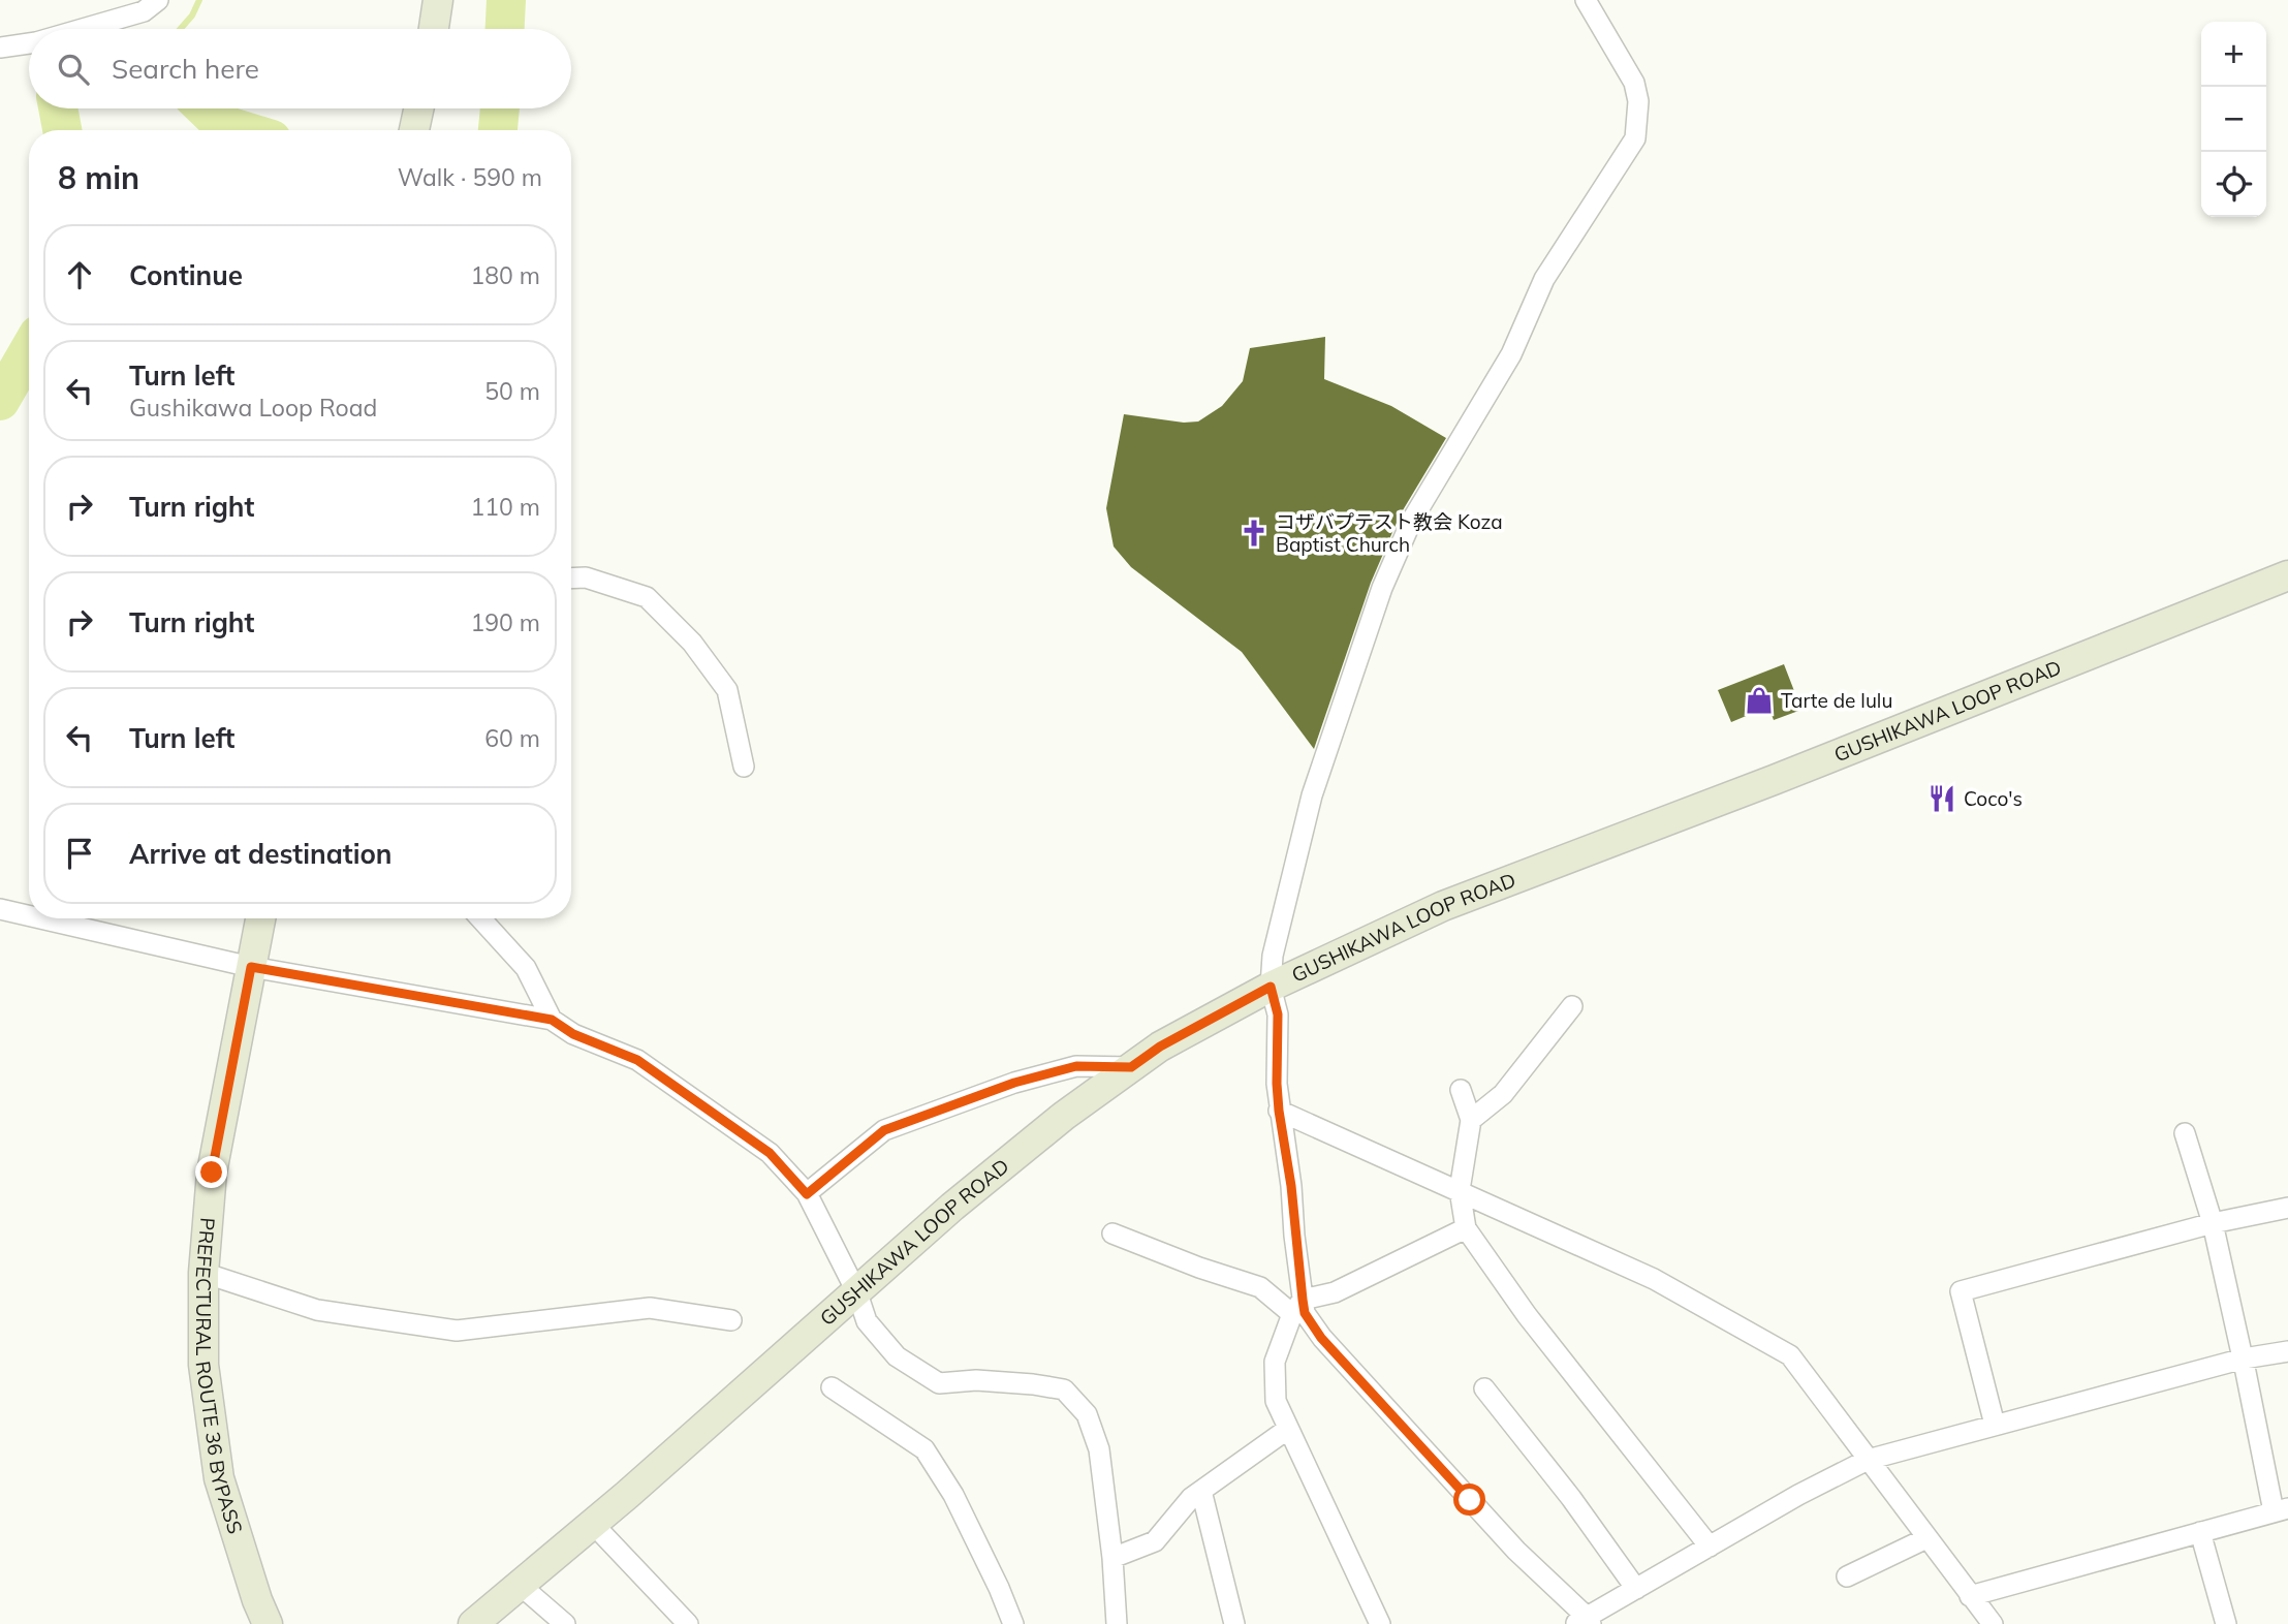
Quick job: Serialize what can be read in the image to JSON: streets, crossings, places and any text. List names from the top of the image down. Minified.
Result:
{"streets":{"main road":["GUSHIKAWA LOOP ROAD","PREFECTURAL ROUTE 36 BYPASS"]},"places":{"church":["コザバプテスト教会 Koza Baptist Church"],"shop":["Tarte de lulu"],"restaurant":["Coco's"]},"page":{"map_buttons":["+","−"],"search":"Search here","heading":["8 min","Walk · 590 m"],"list":[["Continue","180 m"],["Turn left","Gushikawa Loop Road","50 m"],["Turn right","110 m"],["Turn right","190 m"],["Turn left","60 m"],"Arrive at destination"]}}
